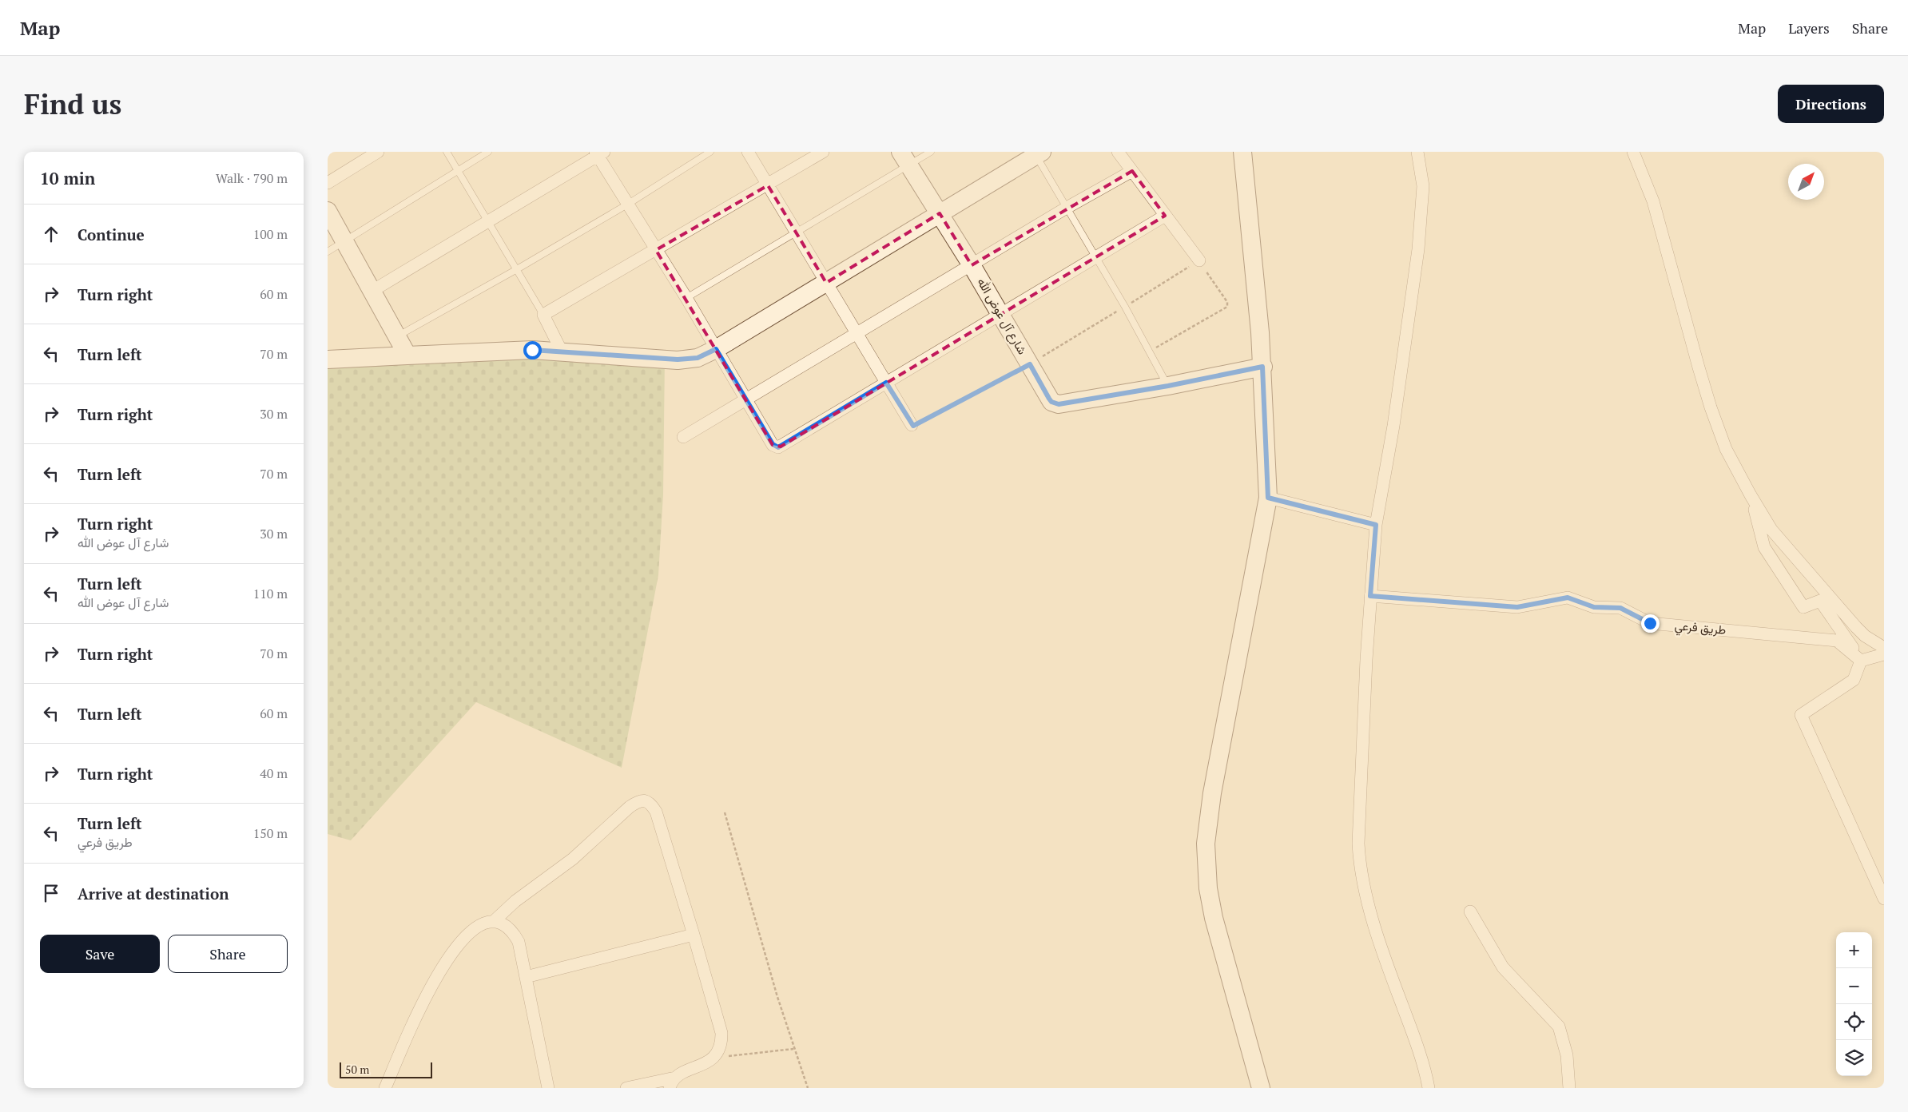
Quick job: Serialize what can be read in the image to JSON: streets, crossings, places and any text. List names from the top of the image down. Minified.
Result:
{"streets":{"street":["شارع آل عوض الله","طريق فرعي"]},"scale_bar":"50 m","north":"top right","page":{"header":"Map","nav":["Map","Layers","Share"],"buttons":["Directions",["Save","Share"]],"title":"Find us","heading":["10 min","Walk · 790 m"],"list":[["Continue","100 m"],["Turn right","60 m"],["Turn left","70 m"],["Turn right","30 m"],["Turn left","70 m"],["Turn right","شارع آل عوض الله","30 m"],["Turn left","شارع آل عوض الله","110 m"],["Turn right","70 m"],["Turn left","60 m"],["Turn right","40 m"],["Turn left","طريق فرعي","150 m"],"Arrive at destination"],"map_buttons":["+","−"],"scale":"50 m"}}
